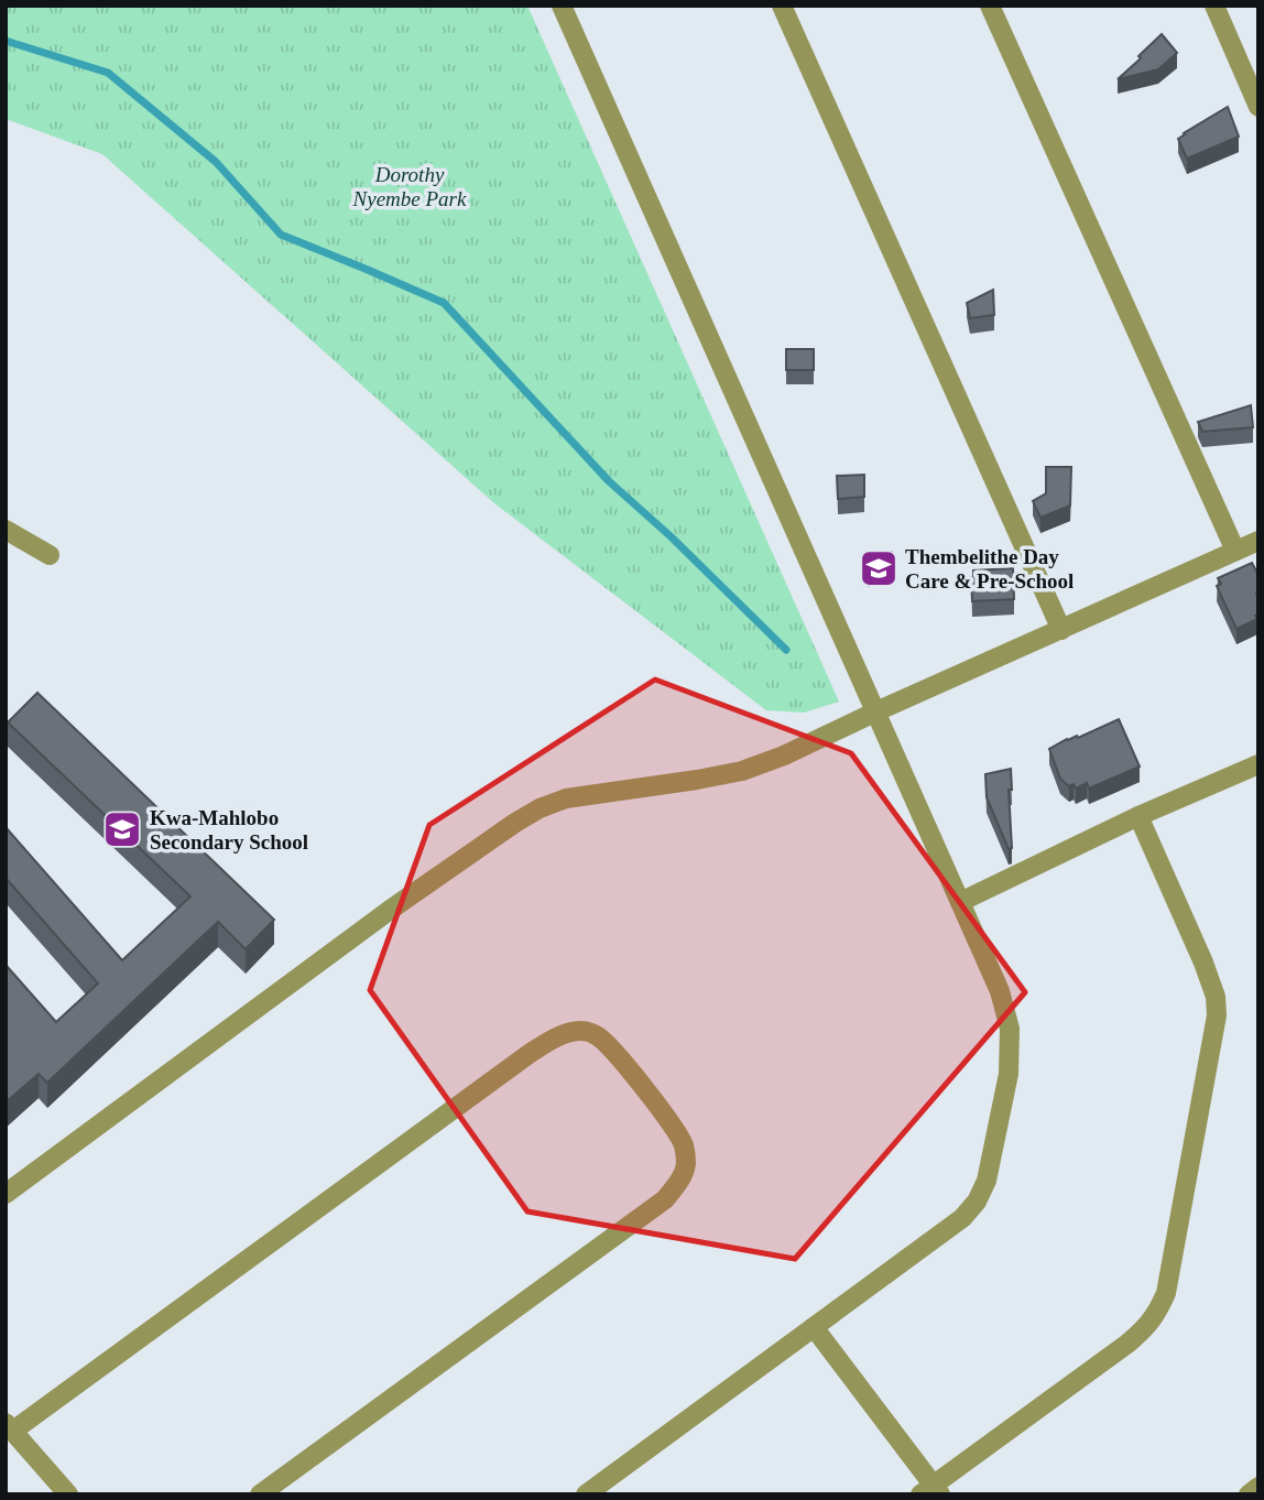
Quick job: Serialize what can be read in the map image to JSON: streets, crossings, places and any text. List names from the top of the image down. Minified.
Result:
{"parks":["Dorothy Nyembe Park"],"places":{"school or university":["Thembelithe Day Care & Pre-School","Kwa-Mahlobo Secondary School"]}}
